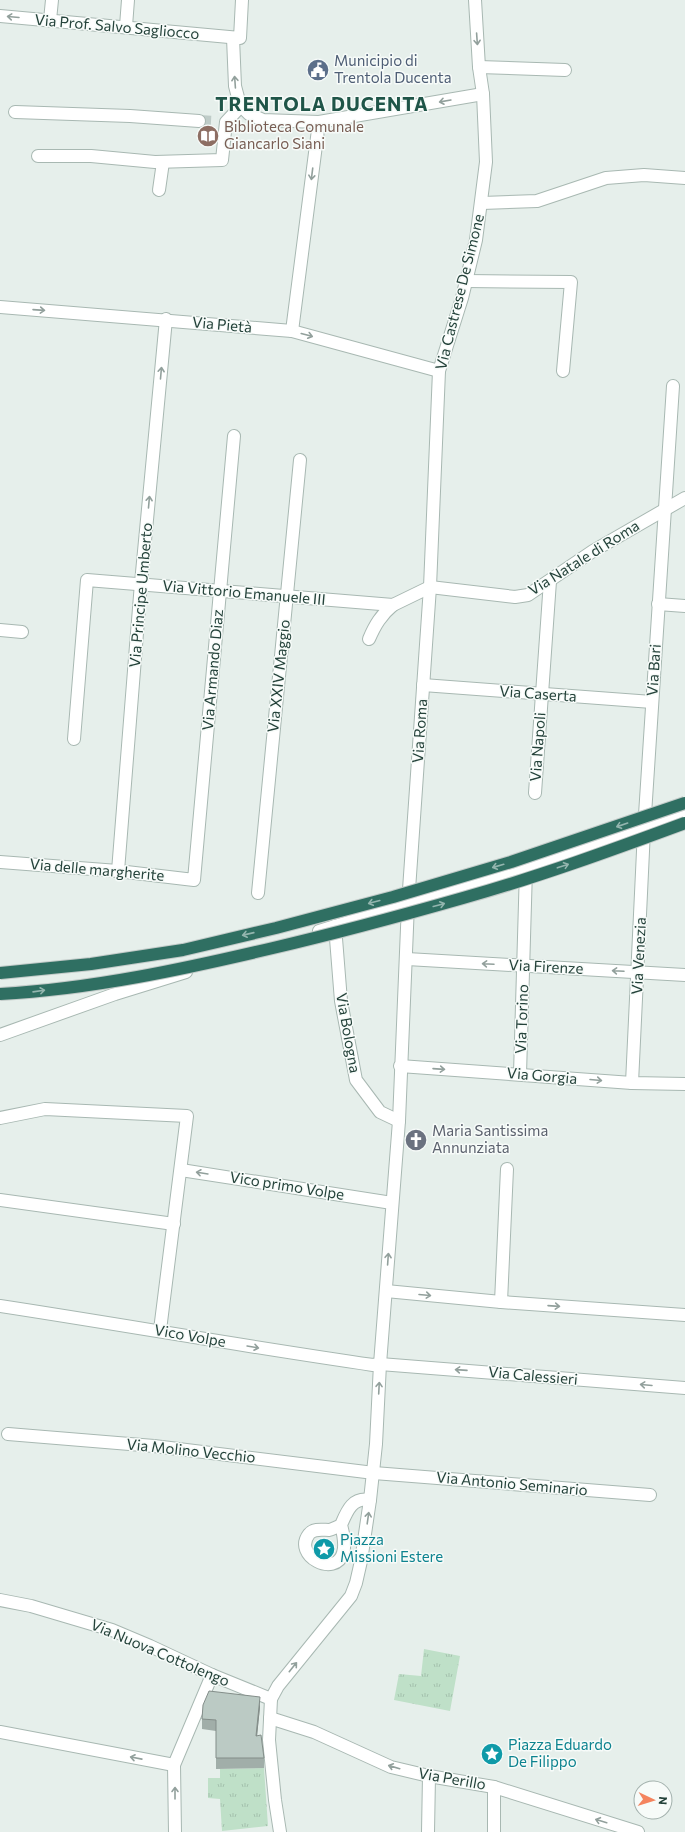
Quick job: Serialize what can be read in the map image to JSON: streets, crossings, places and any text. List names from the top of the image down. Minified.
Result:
{"streets":{"street":["Via Prof. Salvo Sagliocco","Via Castrese De Simone","Via Pietà","Via Natale di Roma","Via Vittorio Emanuele III","Via Principe Umberto","Via Armando Diaz","Via Bari","Via XXIV Maggio","Via Caserta","Via Roma","Via Napoli","Via delle margherite","Via Venezia","Via Firenze","Via Torino","Via Bologna","Via Gorgia","Vico primo Volpe","Vico Volpe","Via Calessieri","Via Molino Vecchio","Via Antonio Seminario","Via Nuova Cottolengo","Via Perillo"]},"crossings":[["Via Castrese De Simone","Via Pietà"],["Via Castrese De Simone","Via Natale di Roma"],["Via Castrese De Simone","Via Vittorio Emanuele III"],["Via Castrese De Simone","Via Roma"],["Via Pietà","Via Principe Umberto"],["Via Natale di Roma","Via Vittorio Emanuele III"],["Via Natale di Roma","Via Bari"],["Via Natale di Roma","Via Roma"],["Via Natale di Roma","Via Napoli"],["Via Vittorio Emanuele III","Via Principe Umberto"],["Via Vittorio Emanuele III","Via Armando Diaz"],["Via Vittorio Emanuele III","Via XXIV Maggio"],["Via Vittorio Emanuele III","Via Roma"],["Via Principe Umberto","Via delle margherite"],["Via Armando Diaz","Via delle margherite"],["Via Bari","Via Caserta"],["Via Bari","Via Venezia"],["Via Caserta","Via Roma"],["Via Caserta","Via Napoli"],["Via Roma","Via Firenze"],["Via Roma","Via Bologna"],["Via Roma","Via Gorgia"],["Via Roma","Vico primo Volpe"],["Via Roma","Vico Volpe"],["Via Roma","Via Calessieri"],["Via Roma","Via Molino Vecchio"],["Via Roma","Via Antonio Seminario"],["Via Roma","Via Nuova Cottolengo"],["Via Venezia","Via Firenze"],["Via Venezia","Via Gorgia"],["Via Firenze","Via Torino"],["Via Torino","Via Gorgia"],["Vico Volpe","Via Calessieri"],["Via Molino Vecchio","Via Antonio Seminario"]],"one_way":["Via Pietà","Via Principe Umberto","Via Roma","Via Gorgia","Vico primo Volpe","Vico Volpe","Via Perillo"],"districts":["TRENTOLA DUCENTA"],"places":{"public building":["Municipio di Trentola Ducenta"],"library":["Biblioteca Comunale Giancarlo Siani"],"church":["Maria Santissima Annunziata"],"place":["Piazza Missioni Estere","Piazza Eduardo De Filippo"]},"north":"right"}
